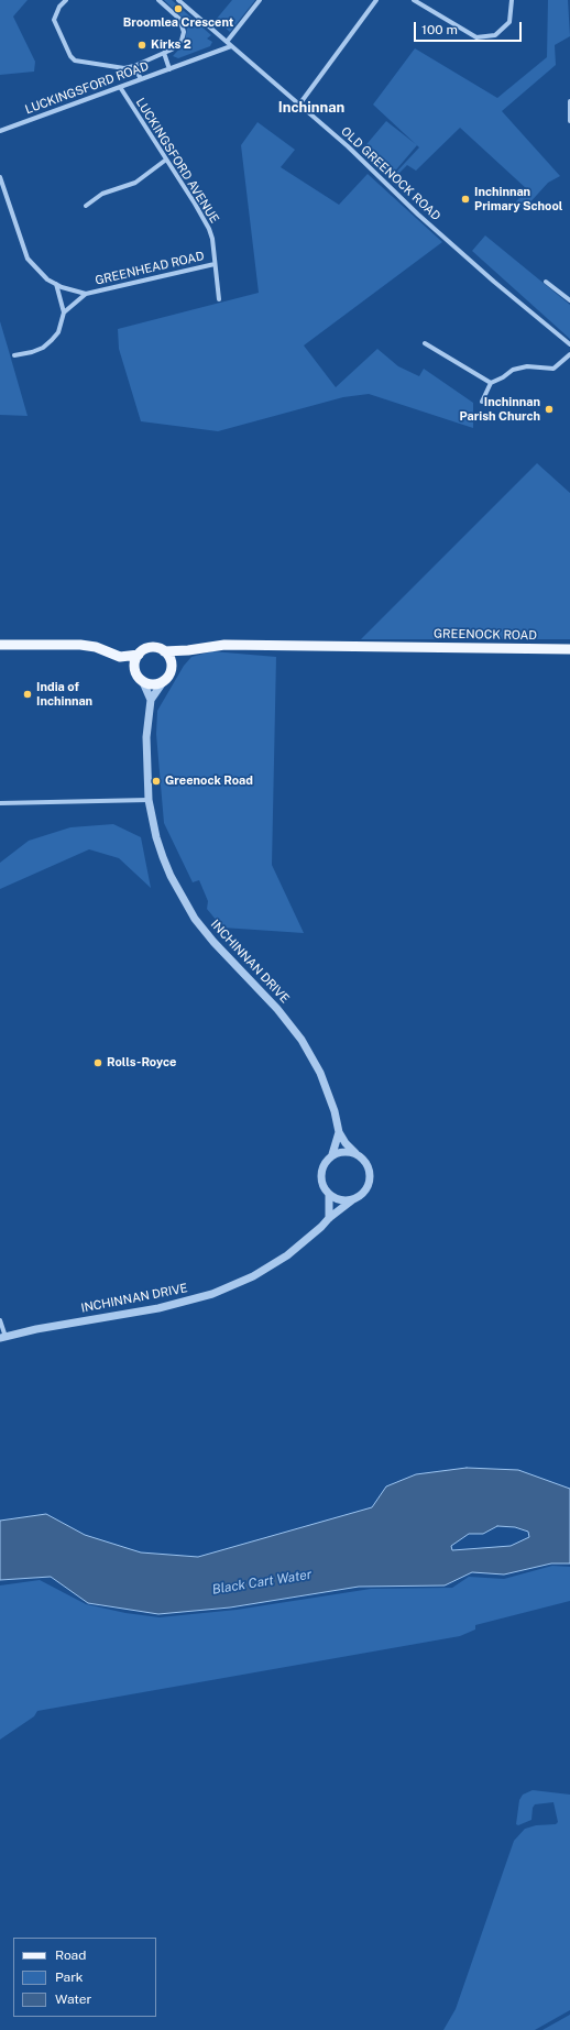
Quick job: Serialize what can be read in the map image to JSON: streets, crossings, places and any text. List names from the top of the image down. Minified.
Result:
{"streets":{"main road":["GREENOCK ROAD"],"street":["LUCKINGSFORD ROAD","LUCKINGSFORD AVENUE","OLD GREENOCK ROAD","GREENHEAD ROAD","INCHINNAN DRIVE"]},"crossings":[["LUCKINGSFORD ROAD","LUCKINGSFORD AVENUE"],["LUCKINGSFORD ROAD","OLD GREENOCK ROAD"],["LUCKINGSFORD AVENUE","GREENHEAD ROAD"],["GREENOCK ROAD","INCHINNAN DRIVE"]],"districts":["Inchinnan"],"water":["Black Cart Water"],"places":["Broomlea Crescent","Kirks 2","Inchinnan Primary School","Inchinnan Parish Church","India of Inchinnan","Greenock Road","Rolls-Royce"],"legend":["Road","Park","Water"],"scale_bar":"100 m"}
